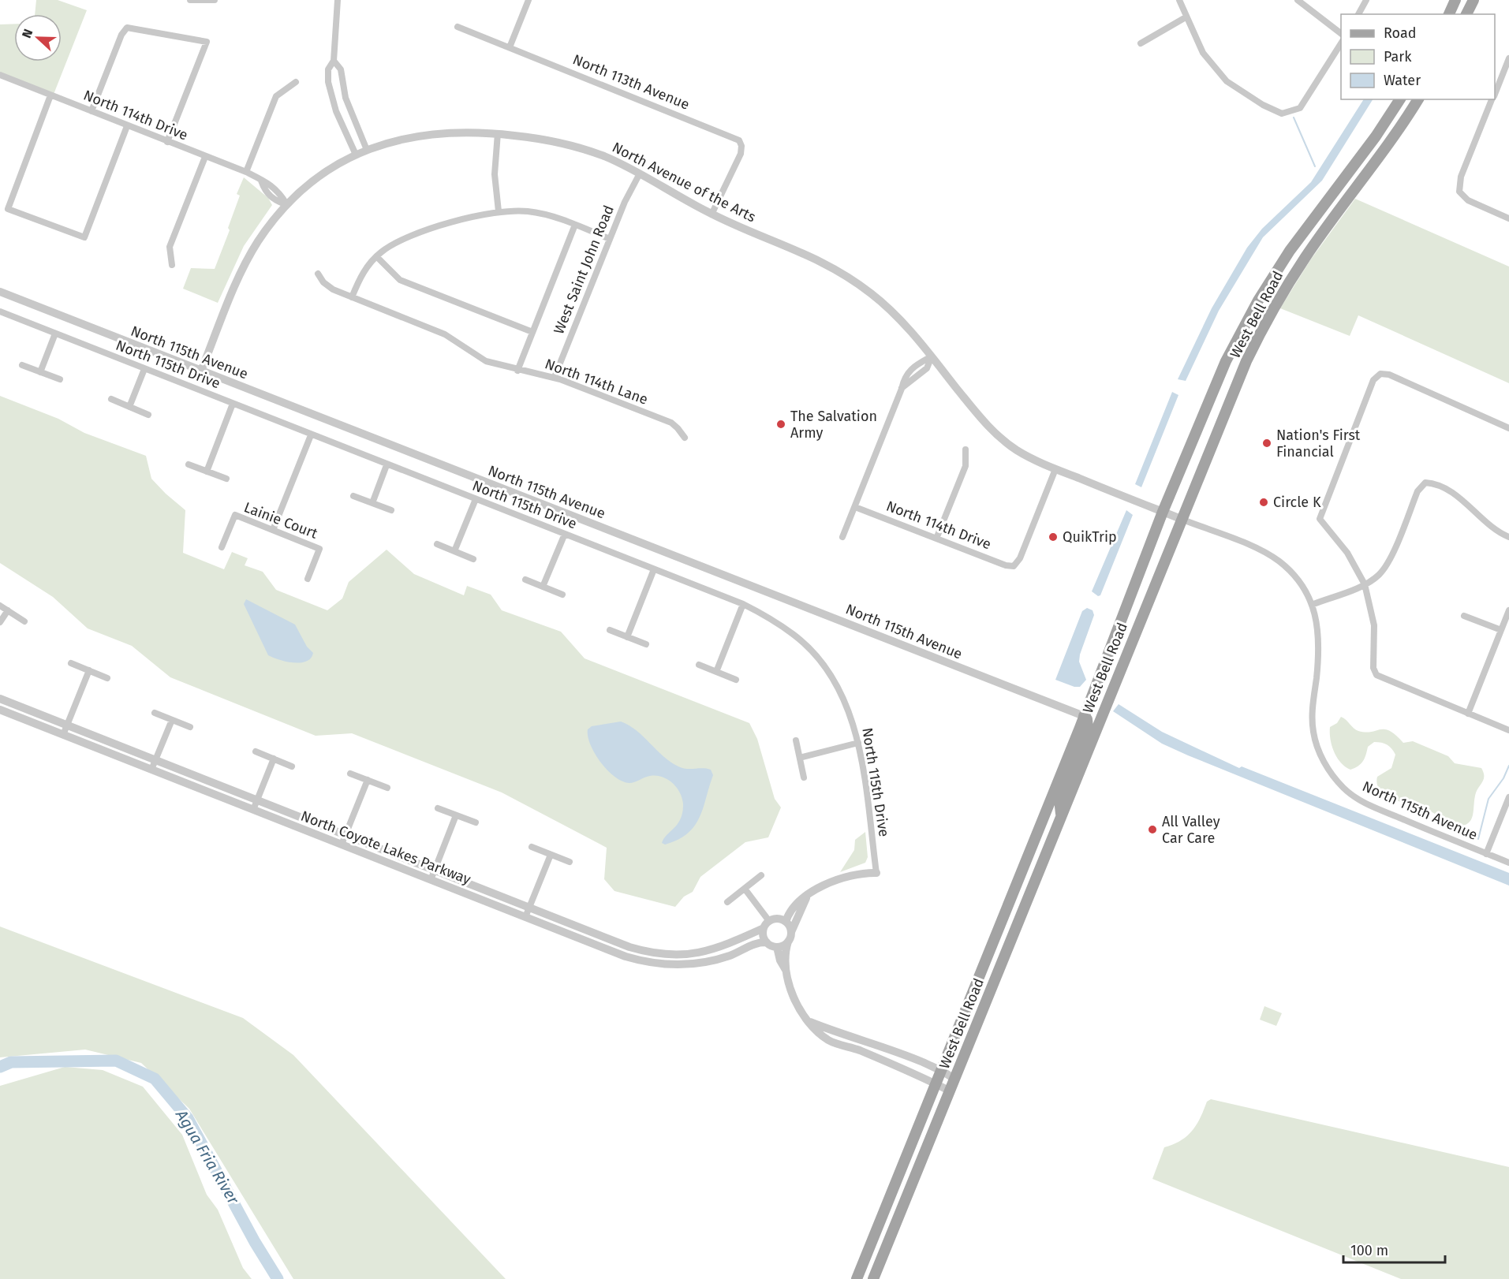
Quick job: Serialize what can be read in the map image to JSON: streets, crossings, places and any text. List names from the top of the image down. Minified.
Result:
{"streets":{"main road":["West Bell Road"],"street":["North 113th Avenue","North 114th Drive","North Avenue of the Arts","West Saint John Road","North 115th Avenue","North 115th Drive","North 114th Lane","Lainie Court","North Coyote Lakes Parkway"]},"crossings":[["North 113th Avenue","North Avenue of the Arts"],["North 114th Drive","North Avenue of the Arts"],["North Avenue of the Arts","West Saint John Road"],["North Avenue of the Arts","West Bell Road"],["North Avenue of the Arts","North 115th Avenue"],["West Saint John Road","North 114th Lane"],["West Bell Road","North 115th Avenue"]],"water":["Agua Fria River"],"places":["The Salvation Army","Nation's First Financial","Circle K","QuikTrip","All Valley Car Care"],"legend":["Road","Park","Water"],"scale_bar":"100 m","north":"left"}
